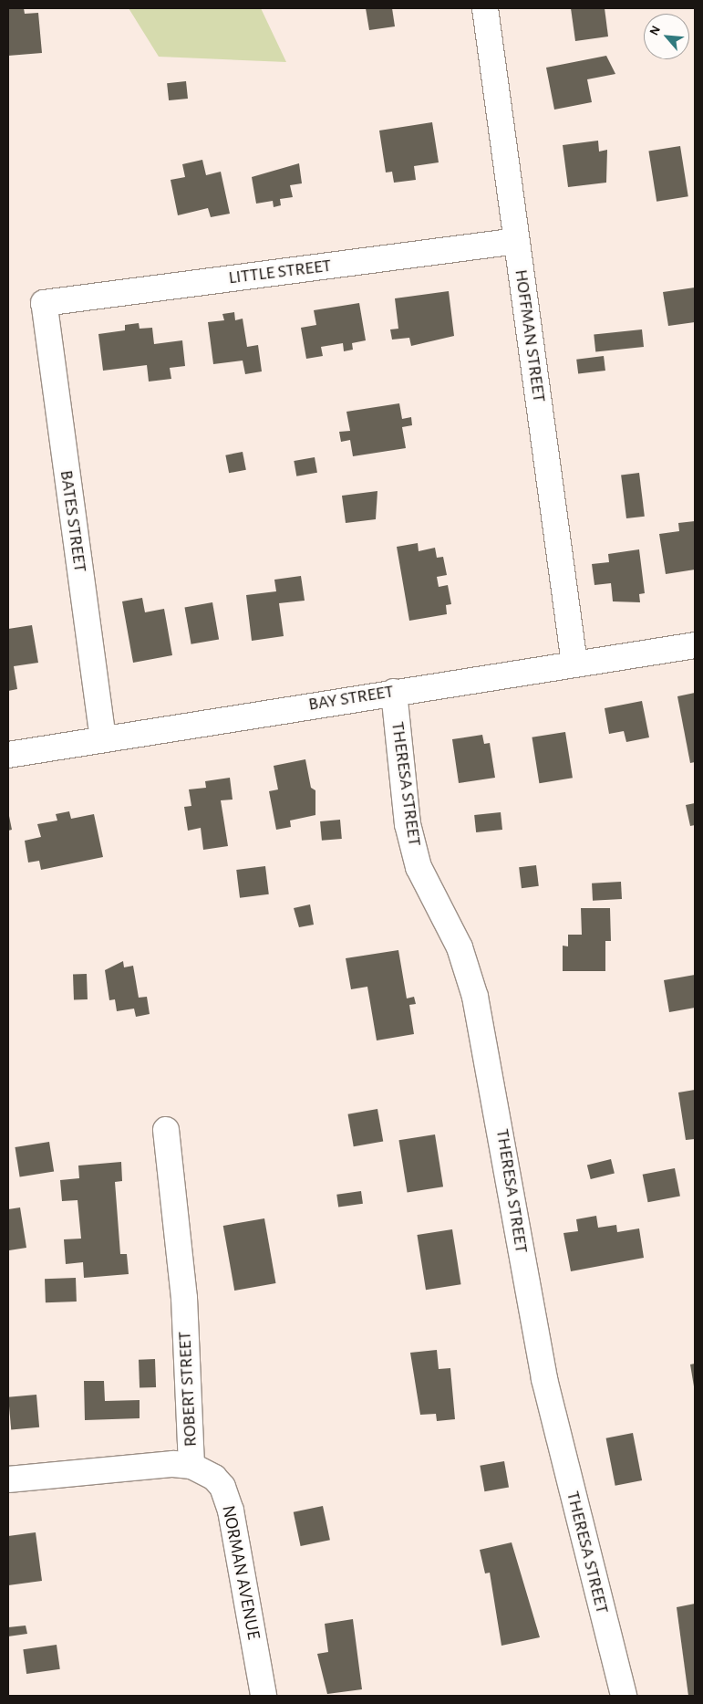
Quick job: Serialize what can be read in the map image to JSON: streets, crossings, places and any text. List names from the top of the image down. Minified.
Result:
{"streets":{"street":["LITTLE STREET","HOFFMAN STREET","BATES STREET","BAY STREET","THERESA STREET","ROBERT STREET","NORMAN AVENUE"]},"crossings":[["LITTLE STREET","HOFFMAN STREET"],["LITTLE STREET","BATES STREET"],["HOFFMAN STREET","BAY STREET"],["BATES STREET","BAY STREET"],["BAY STREET","THERESA STREET"],["ROBERT STREET","NORMAN AVENUE"]],"north":"top left"}
